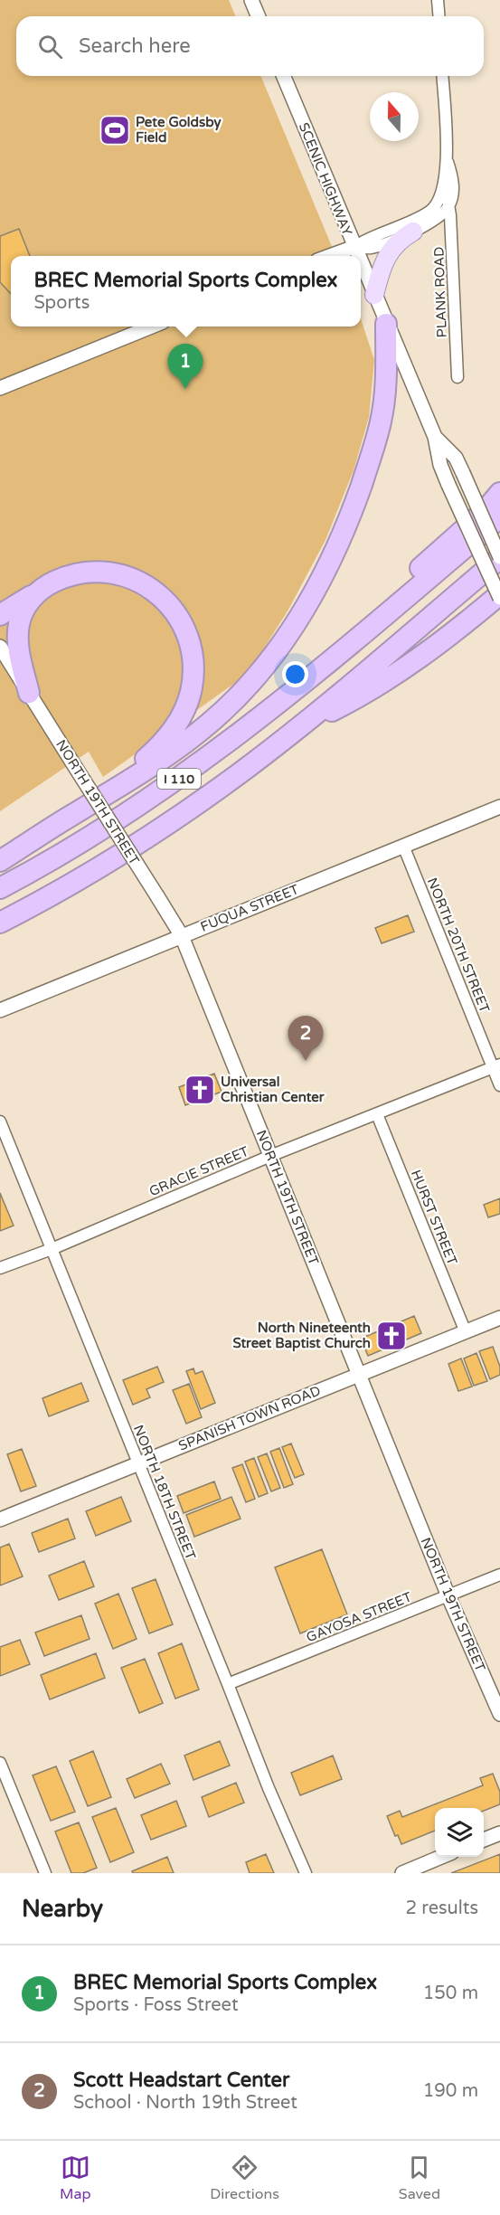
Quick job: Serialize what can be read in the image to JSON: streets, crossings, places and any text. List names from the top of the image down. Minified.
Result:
{"streets":{"highway":["I 110"],"street":["SCENIC HIGHWAY","PLANK ROAD","NORTH 19TH STREET","FUQUA STREET","NORTH 20TH STREET","GRACIE STREET","HURST STREET","SPANISH TOWN ROAD","NORTH 18TH STREET","GAYOSA STREET"]},"crossings":[["SCENIC HIGHWAY","PLANK ROAD"],["SCENIC HIGHWAY","I 110"],["NORTH 19TH STREET","FUQUA STREET"],["NORTH 19TH STREET","GRACIE STREET"],["NORTH 19TH STREET","SPANISH TOWN ROAD"],["NORTH 19TH STREET","GAYOSA STREET"],["FUQUA STREET","NORTH 20TH STREET"],["NORTH 20TH STREET","GRACIE STREET"],["GRACIE STREET","HURST STREET"],["GRACIE STREET","NORTH 18TH STREET"],["HURST STREET","SPANISH TOWN ROAD"],["SPANISH TOWN ROAD","NORTH 18TH STREET"],["NORTH 18TH STREET","GAYOSA STREET"]],"places":{"sports":["Pete Goldsby Field"],"church":["Universal Christian Center","North Nineteenth Street Baptist Church"]},"north":"top","page":{"search":"Search here","popup":["BREC Memorial Sports Complex","Sports"],"pins":["1","2"],"heading":["Nearby","2 results"],"list":[{"mark":"1","name":"BREC Memorial Sports Complex","note":"Sports · Foss Street","value":"150 m"},{"mark":"2","name":"Scott Headstart Center","note":"School · North 19th Street","value":"190 m"}],"nav":["Map","Directions","Saved"]}}
